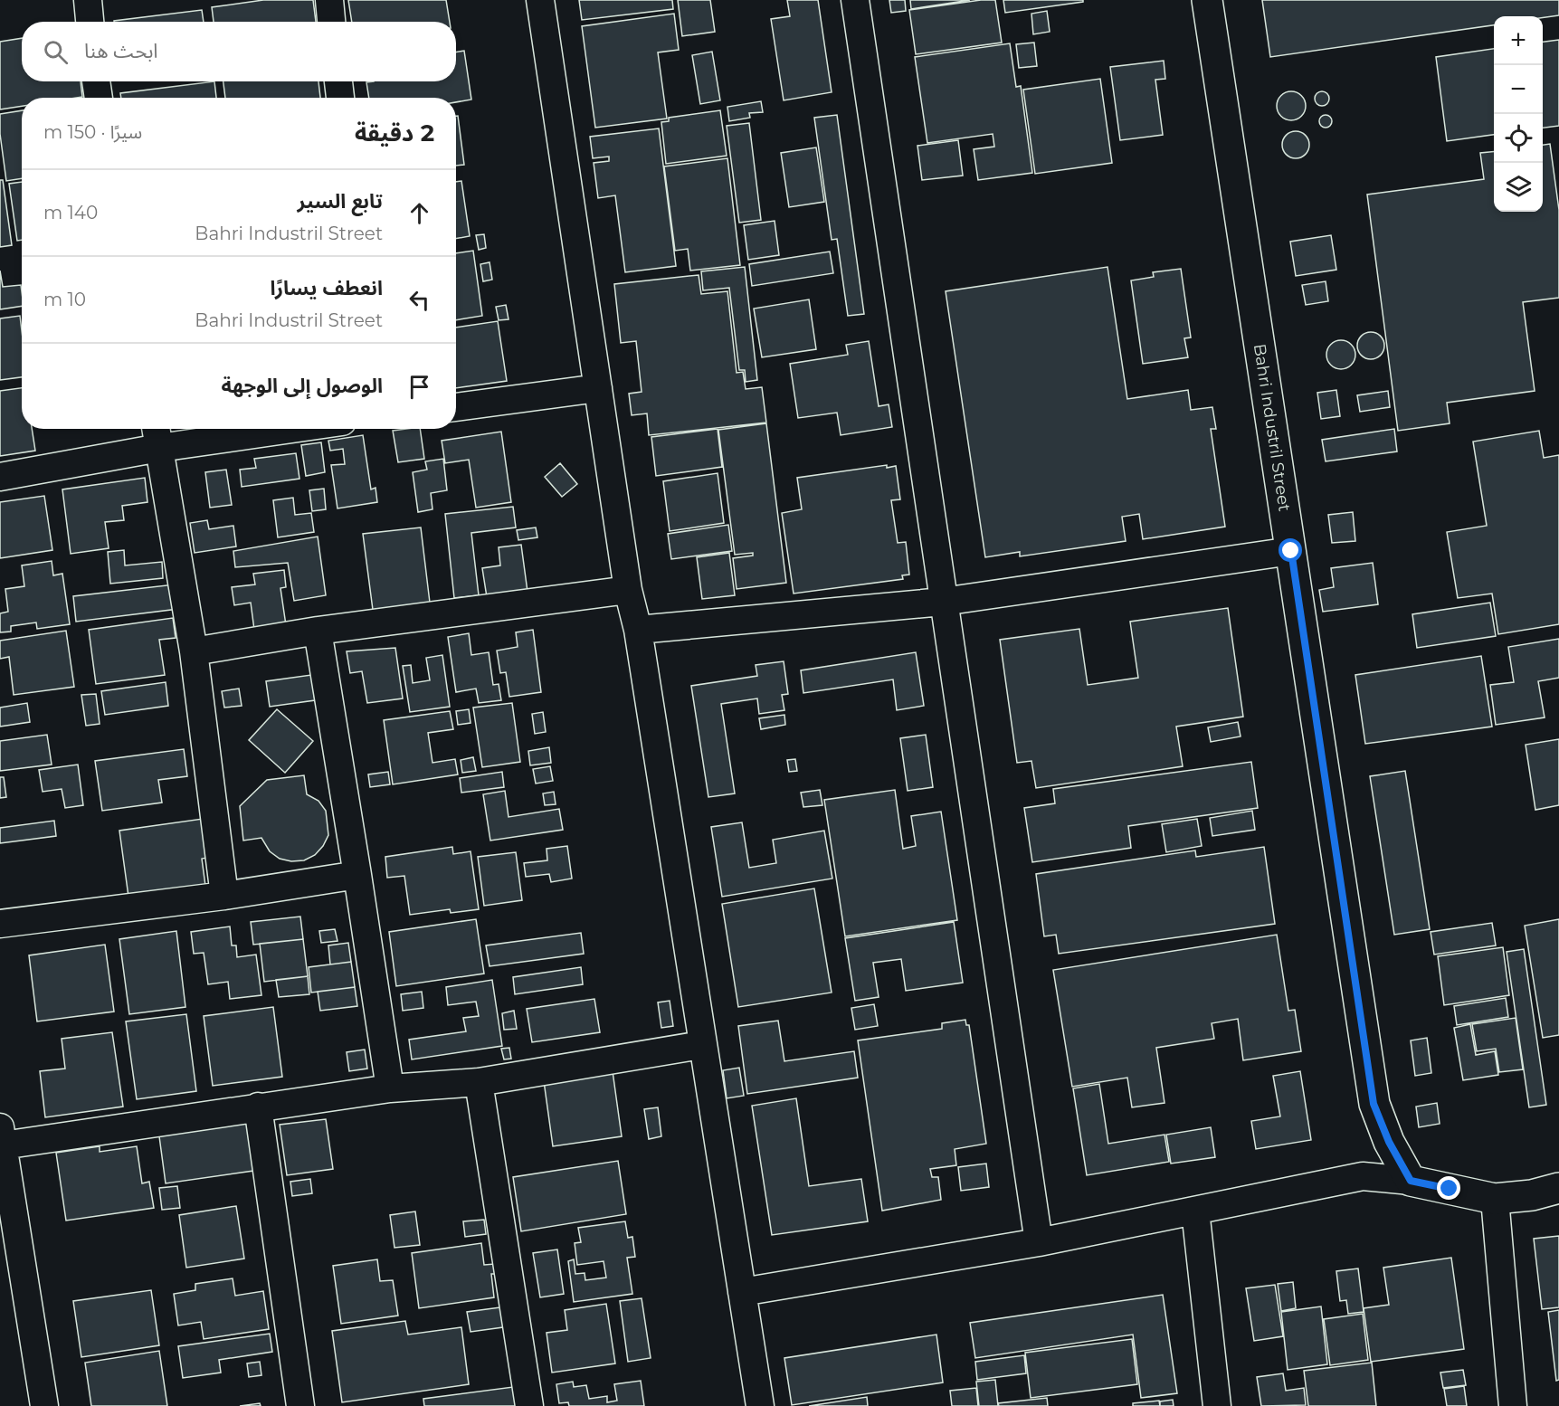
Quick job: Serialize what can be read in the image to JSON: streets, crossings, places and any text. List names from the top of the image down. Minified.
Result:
{"streets":{"street":["Bahri Industril Street"]},"page":{"map_buttons":["+","−"],"search":"ابحث هنا","heading":["2 دقيقة","سيرًا · 150 m"],"list":[["تابع السير","Bahri Industril Street","140 m"],["انعطف يسارًا","Bahri Industril Street","10 m"],"الوصول إلى الوجهة"]}}
